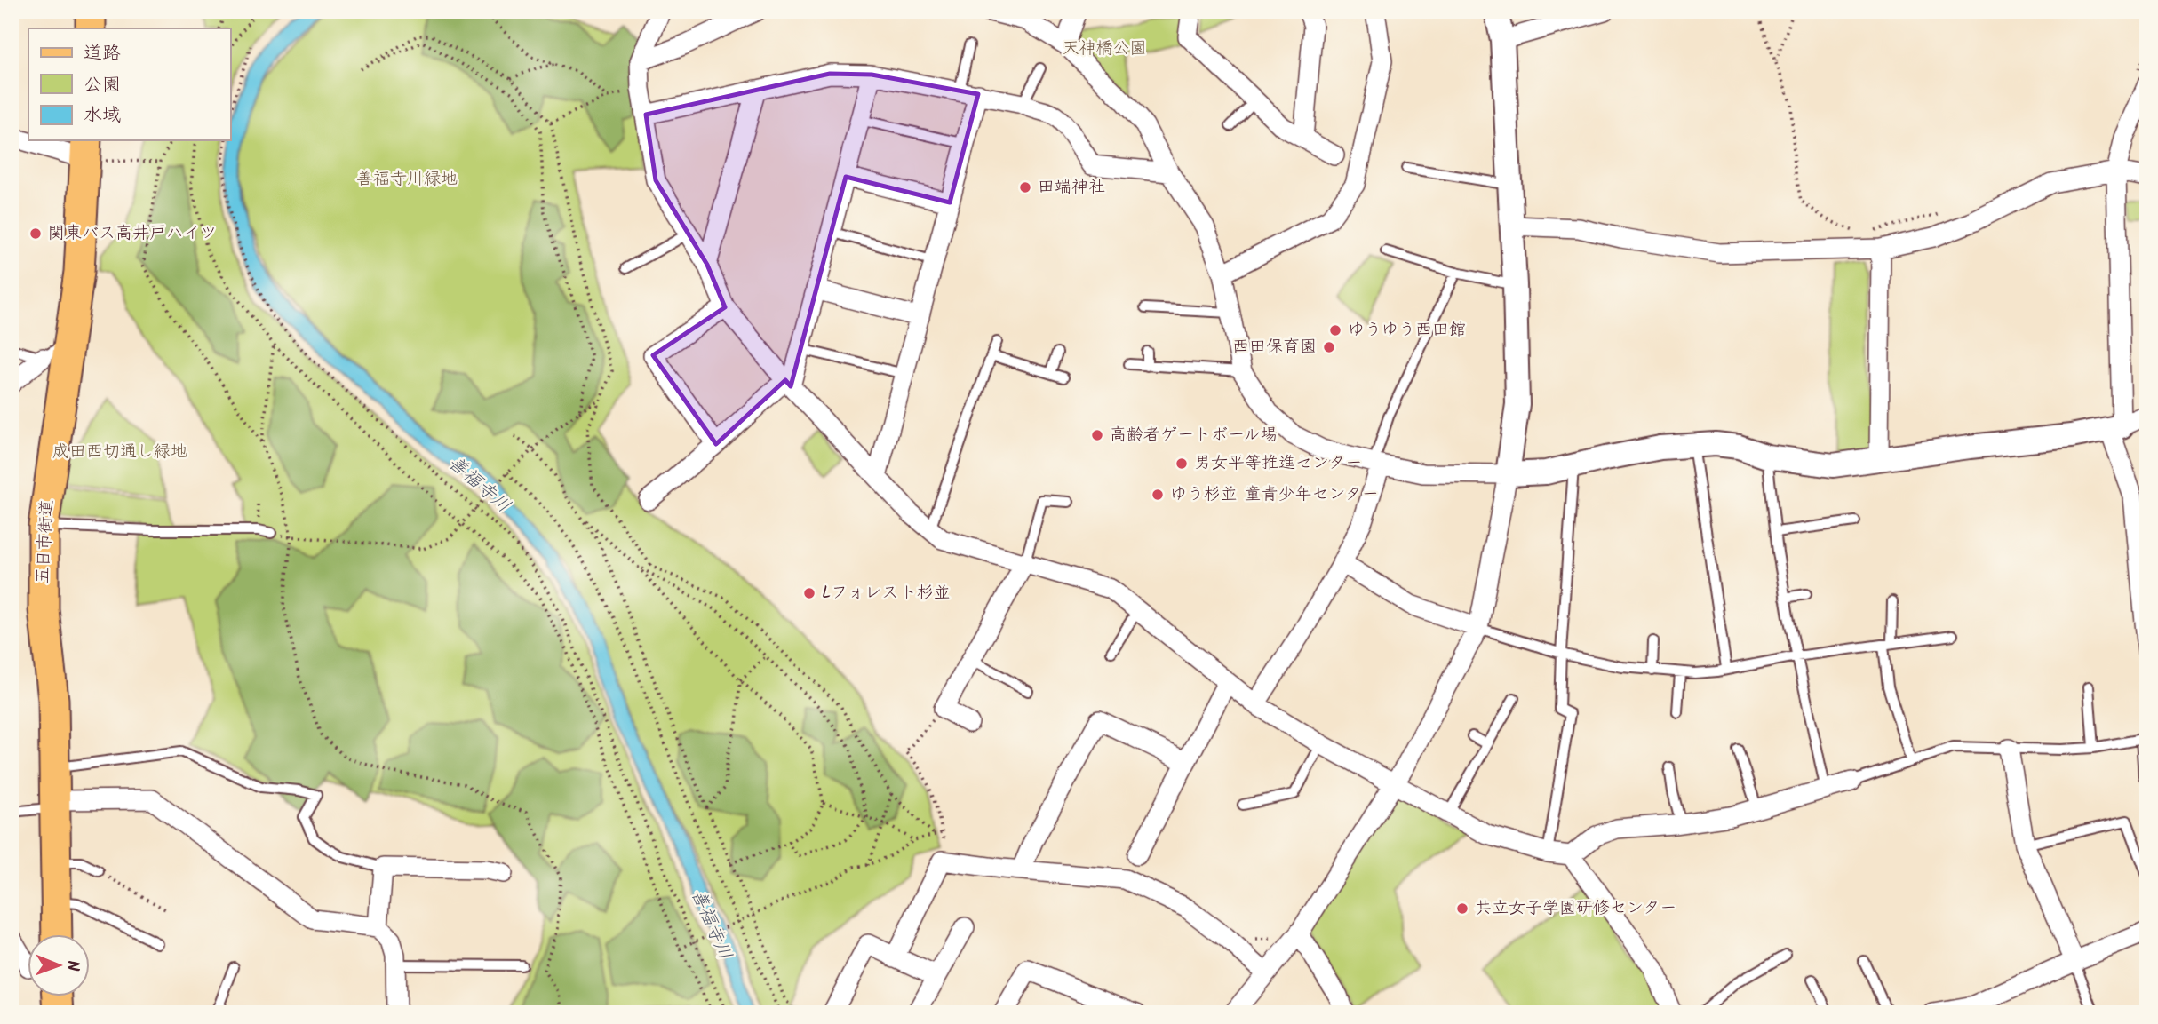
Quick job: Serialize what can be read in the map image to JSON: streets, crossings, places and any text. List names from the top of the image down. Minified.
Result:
{"streets":{"main road":["五日市街道"]},"water":["善福寺川"],"parks":["天神橋公園","善福寺川緑地","成田西切通し緑地"],"places":["田端神社","関東バス高井戸ハイツ","ゆうゆう西田館","西田保育園","高齢者ゲートボール場","男女平等推進センター","ゆう杉並 童青少年センター","Lフォレスト杉並","共立女子学園研修センター"],"legend":["道路","公園","水域"],"north":"right"}
